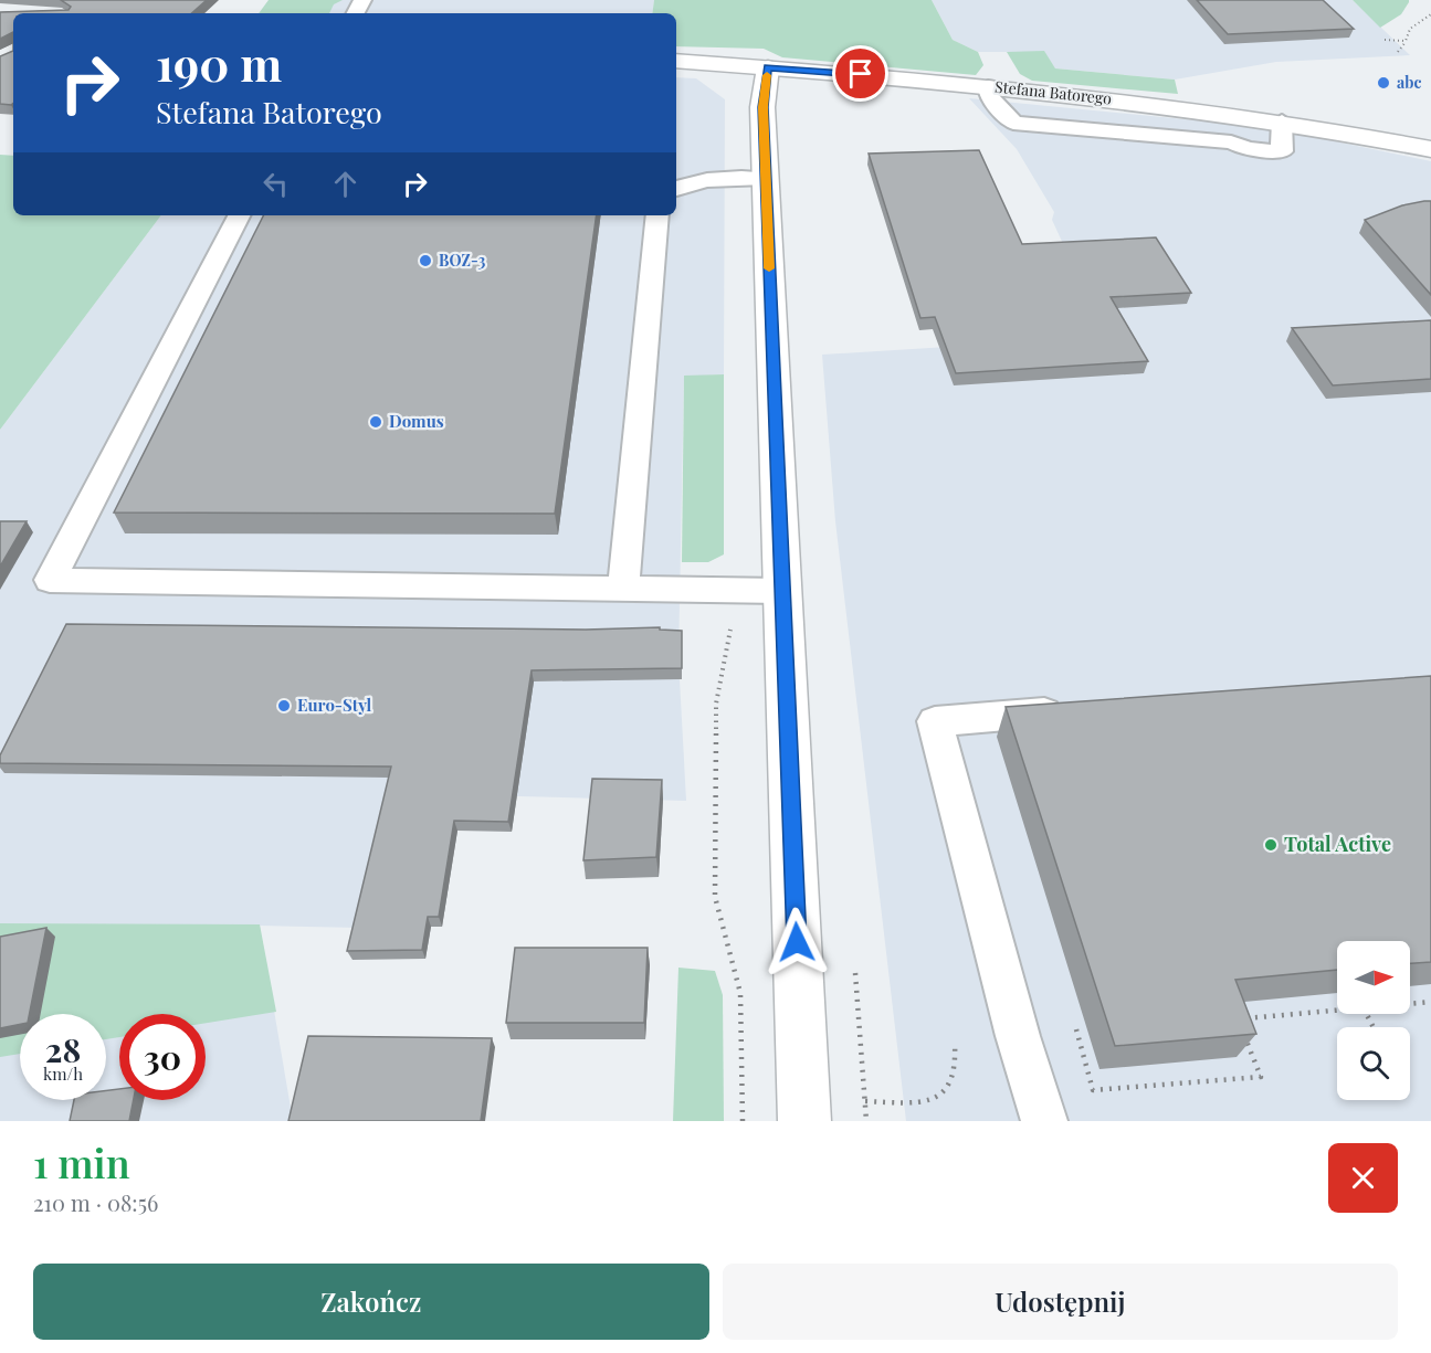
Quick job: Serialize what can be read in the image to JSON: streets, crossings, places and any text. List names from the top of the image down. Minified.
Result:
{"streets":{"street":["Stefana Batorego"]},"places":["abc","BOZ-3","Domus","Euro-Styl","Total Active"],"north":"right","page":{"turn":["190 m","Stefana Batorego"],"speed":"28 km/h","limit":"30","heading":["1 min","210 m · 08:56"],"buttons":["Zakończ","Udostępnij"]}}
